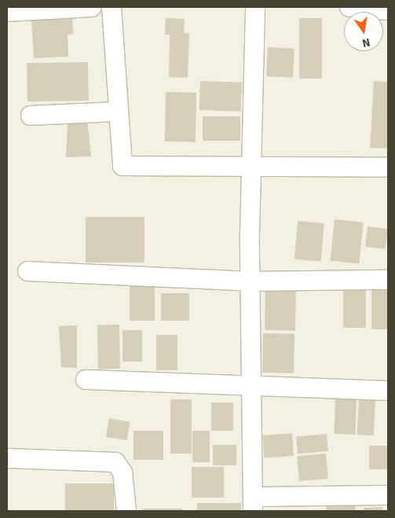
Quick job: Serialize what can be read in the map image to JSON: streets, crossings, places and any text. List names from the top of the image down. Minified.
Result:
{"north":"bottom"}
